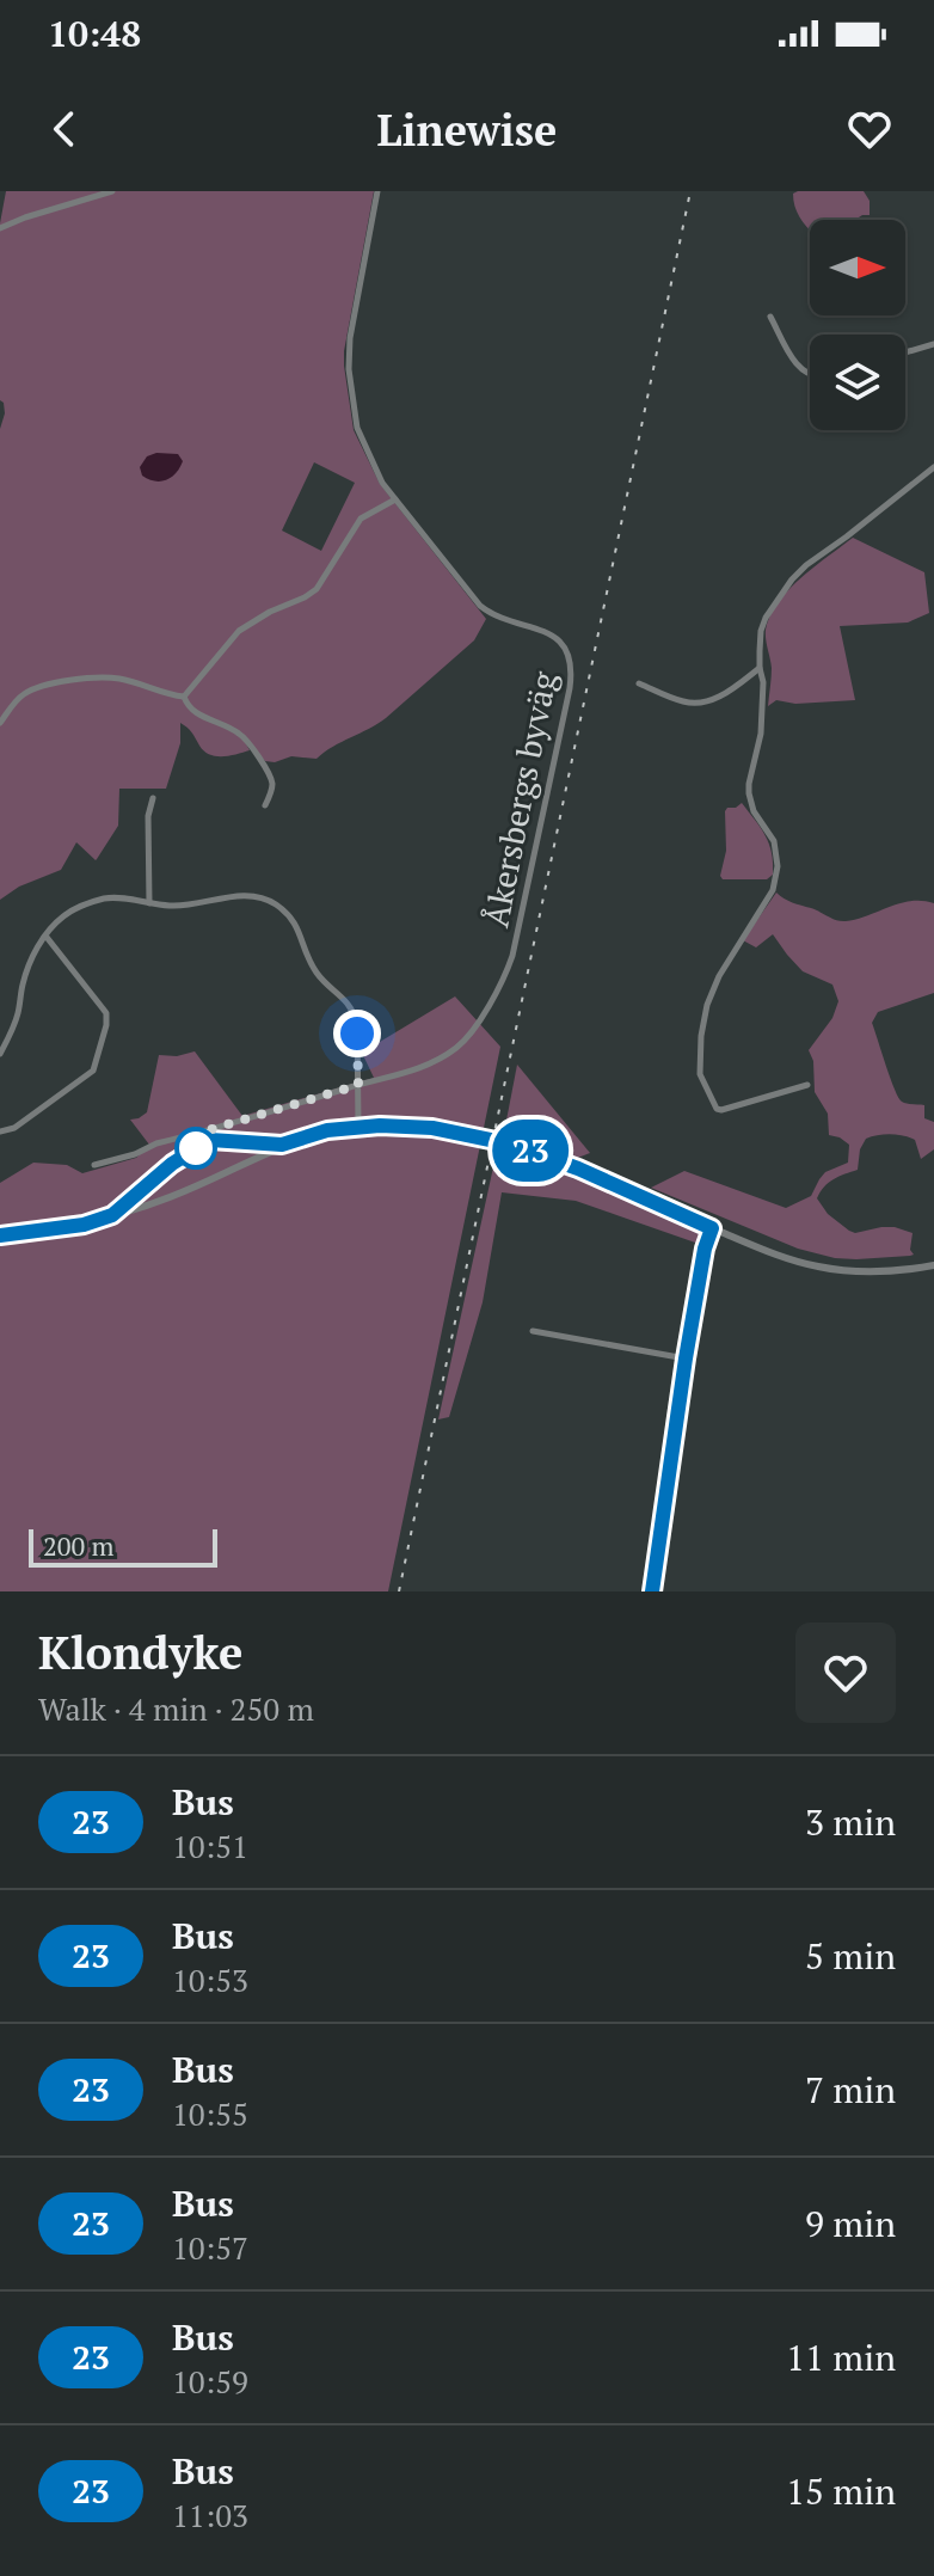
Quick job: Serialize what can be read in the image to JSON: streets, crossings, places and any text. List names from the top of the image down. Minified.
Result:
{"streets":{"street":["Åkersbergs byväg"]},"lines":["bus line 23"],"scale_bar":"200 m","north":"right","page":{"status":"10:48","header":"Linewise","on_map":"23","scale":"200 m","heading":["Klondyke","Walk · 4 min · 250 m"],"list":[{"mark":"23","name":"Bus","note":"10:51","value":"3 min"},{"mark":"23","name":"Bus","note":"10:53","value":"5 min"},{"mark":"23","name":"Bus","note":"10:55","value":"7 min"},{"mark":"23","name":"Bus","note":"10:57","value":"9 min"},{"mark":"23","name":"Bus","note":"10:59","value":"11 min"},{"mark":"23","name":"Bus","note":"11:03","value":"15 min"}]}}
